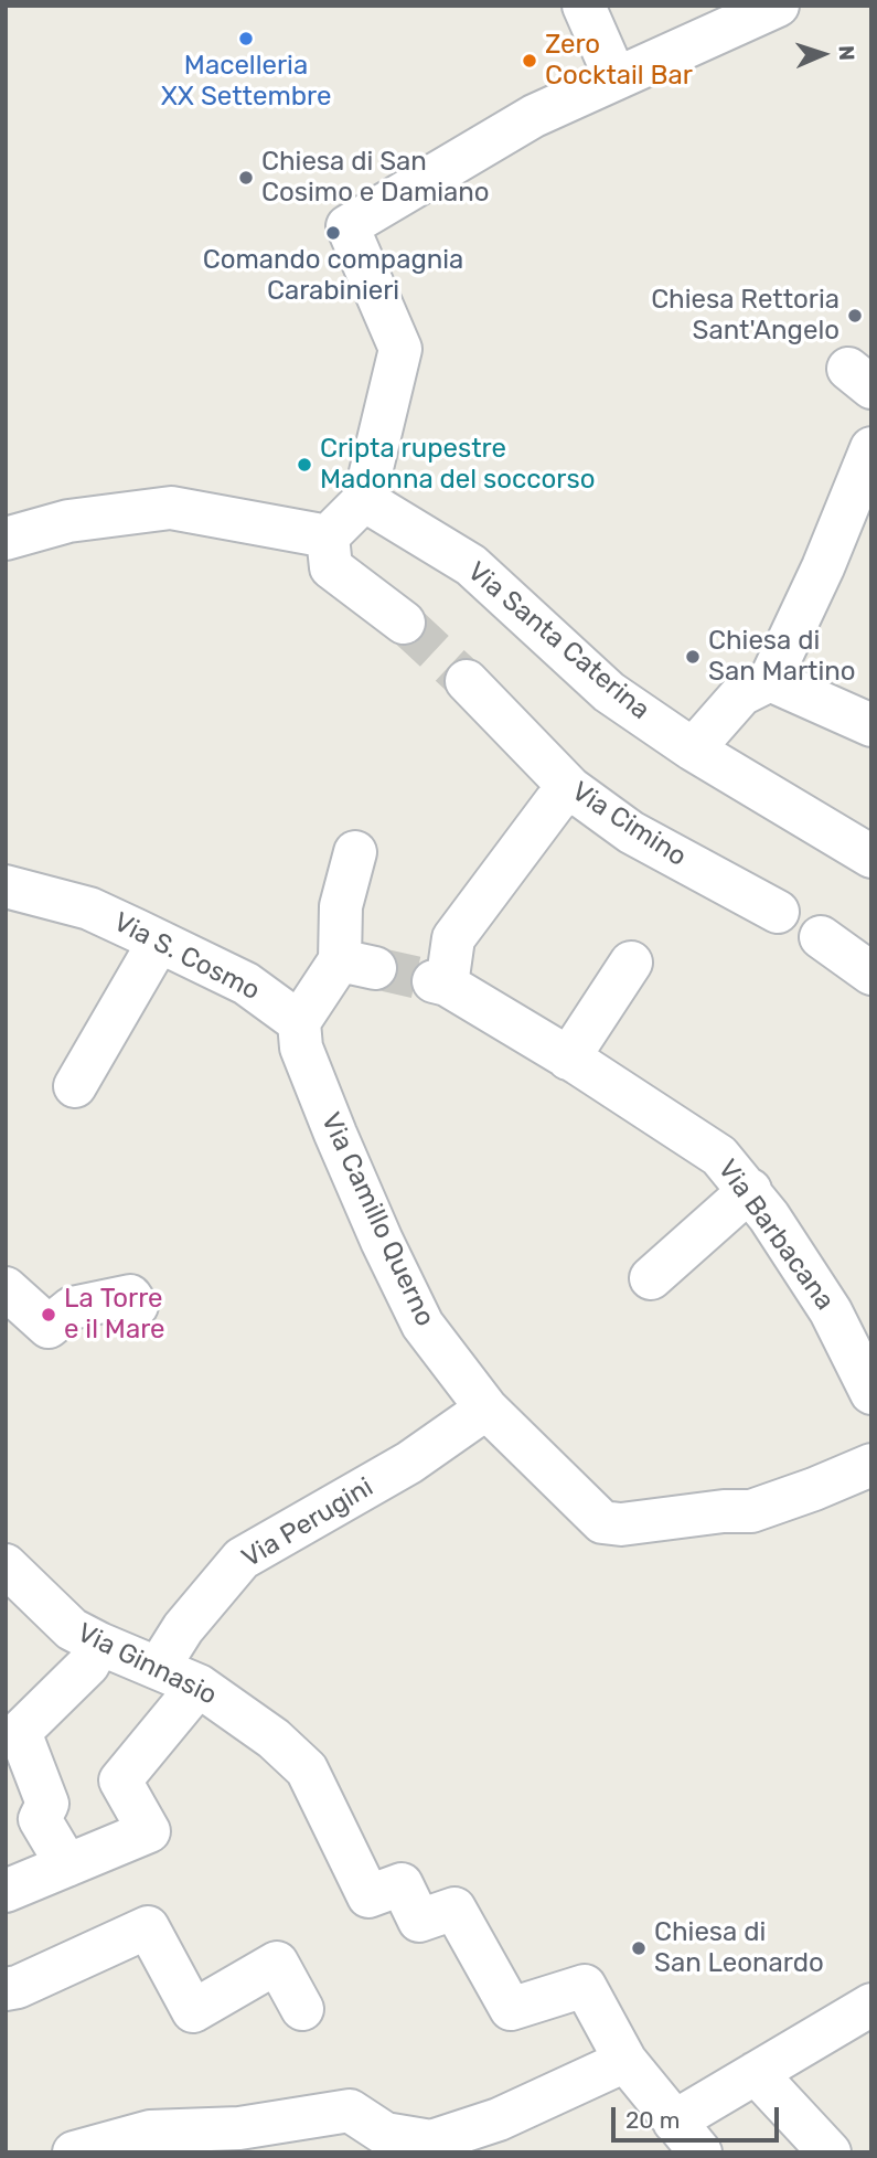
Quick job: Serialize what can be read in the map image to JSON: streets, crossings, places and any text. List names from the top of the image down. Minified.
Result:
{"streets":{"street":["Via Santa Caterina","Via Cimino","Via S. Cosmo","Via Camillo Querno","Via Barbacana","Via Perugini","Via Ginnasio"]},"crossings":[["Via Cimino","Via Barbacana"],["Via S. Cosmo","Via Camillo Querno"],["Via Camillo Querno","Via Perugini"],["Via Perugini","Via Ginnasio"]],"places":["Macelleria XX Settembre","Zero Cocktail Bar","Chiesa di San Cosimo e Damiano","Comando compagnia Carabinieri","Chiesa Rettoria Sant'Angelo","Cripta rupestre Madonna del soccorso","Chiesa di San Martino","La Torre e il Mare","Chiesa di San Leonardo"],"scale_bar":"20 m","north":"right"}
